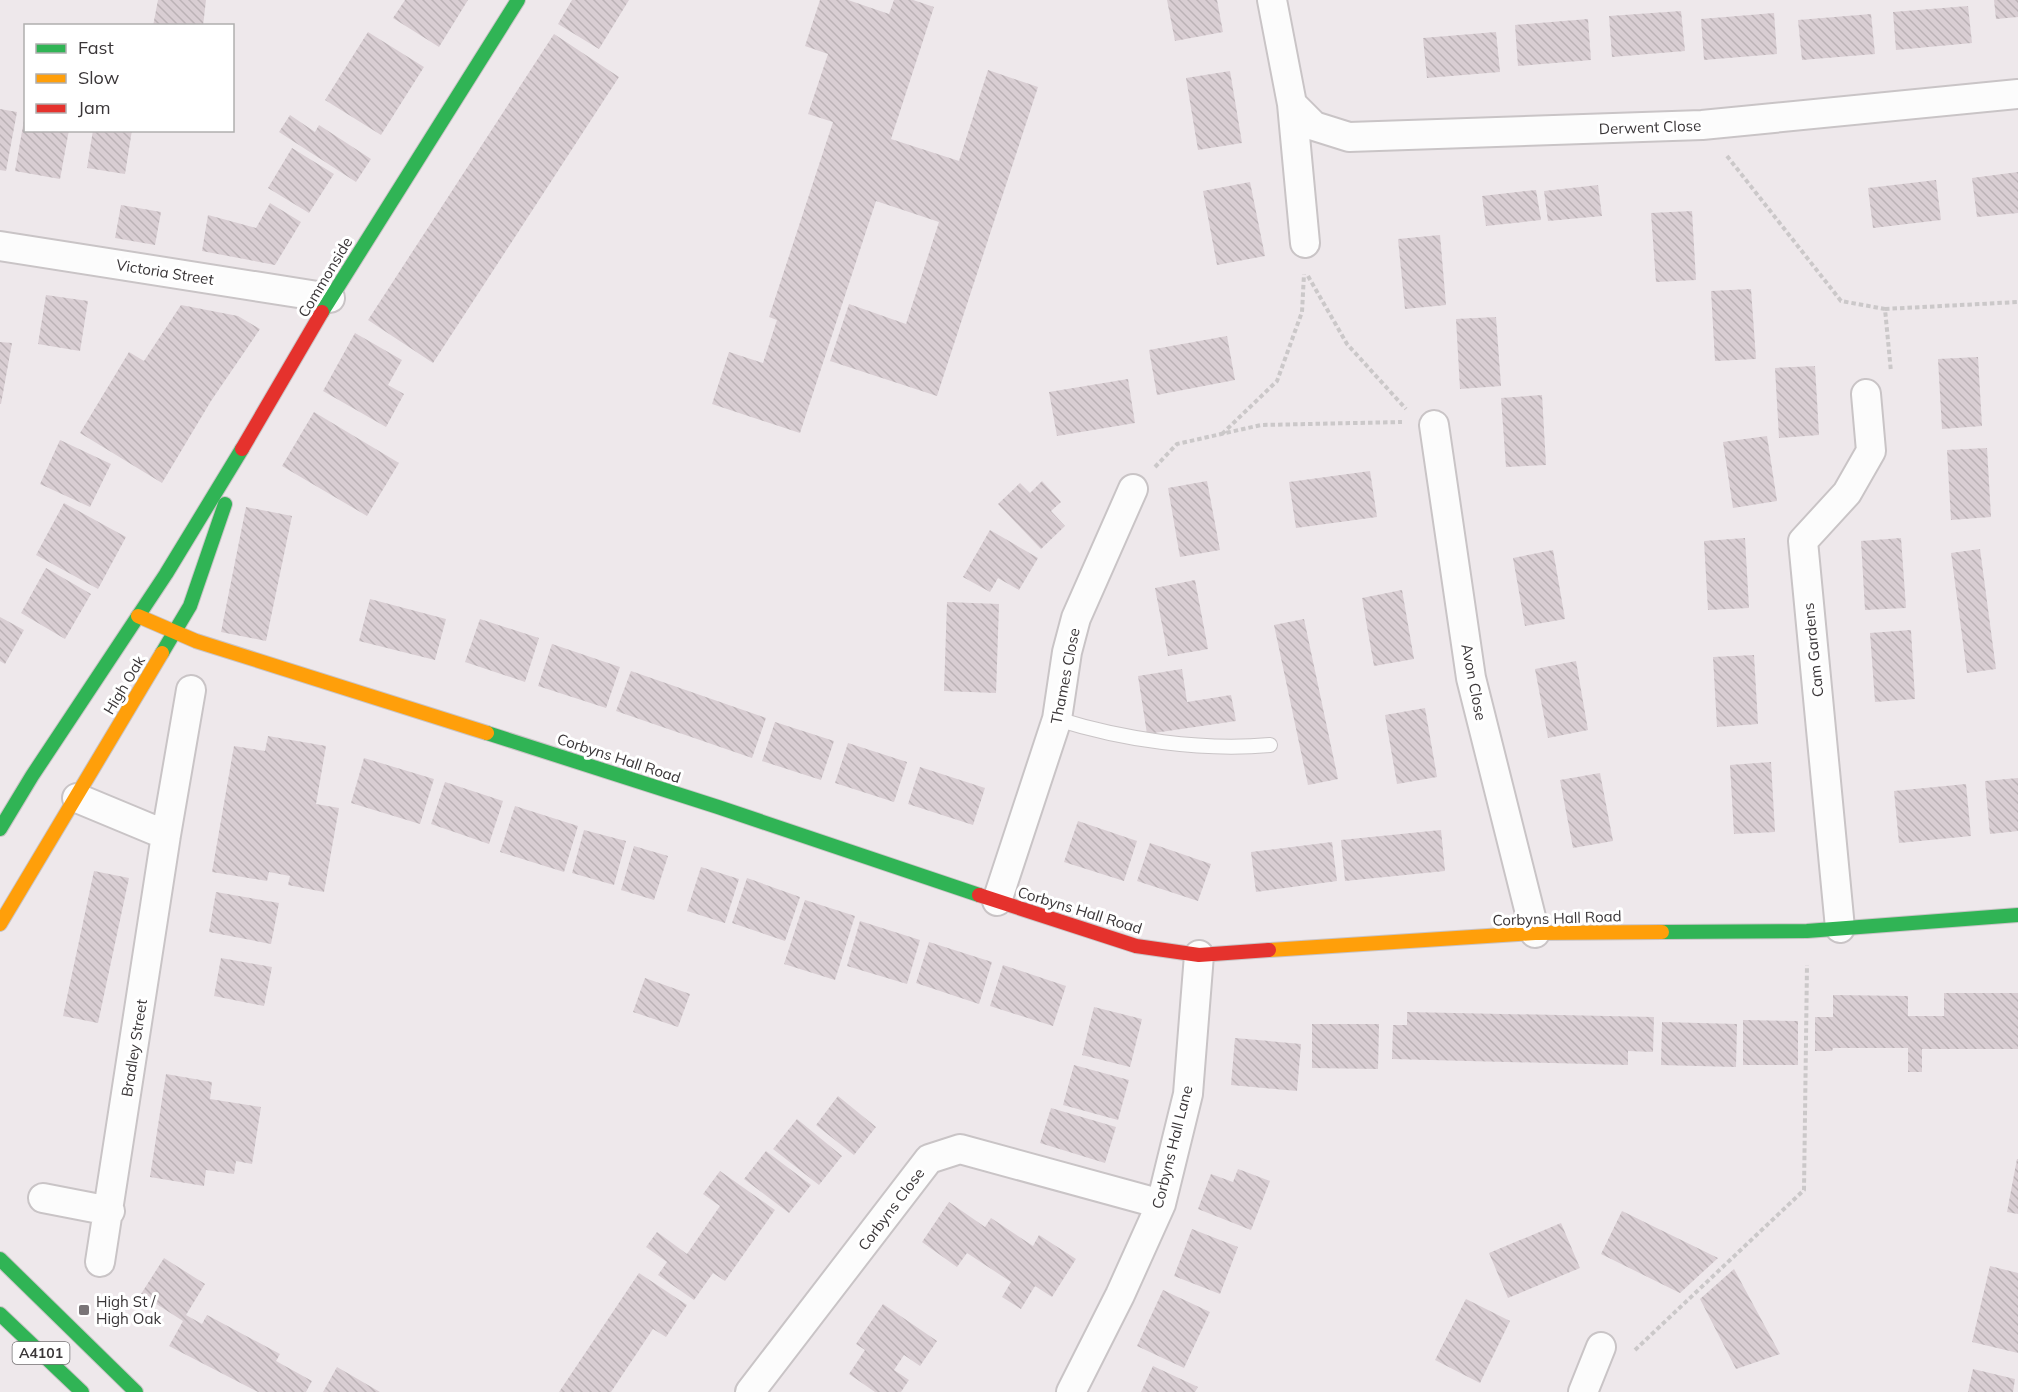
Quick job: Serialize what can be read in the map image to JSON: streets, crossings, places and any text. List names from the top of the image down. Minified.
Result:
{"streets":{"street":["Derwent Close","Victoria Street","Commonside","Cam Gardens","Thames Close","Avon Close","High Oak","Corbyns Hall Road","Bradley Street","Corbyns Hall Lane","Corbyns Close","A4101"]},"crossings":[["Victoria Street","Commonside"],["Commonside","High Oak"],["Cam Gardens","Corbyns Hall Road"],["Thames Close","Corbyns Hall Road"],["Avon Close","Corbyns Hall Road"],["High Oak","Corbyns Hall Road"],["Corbyns Hall Road","Corbyns Hall Lane"],["Corbyns Hall Lane","Corbyns Close"]],"places":{"transit":["High St / High Oak"]},"legend":["Fast","Slow","Jam"]}
